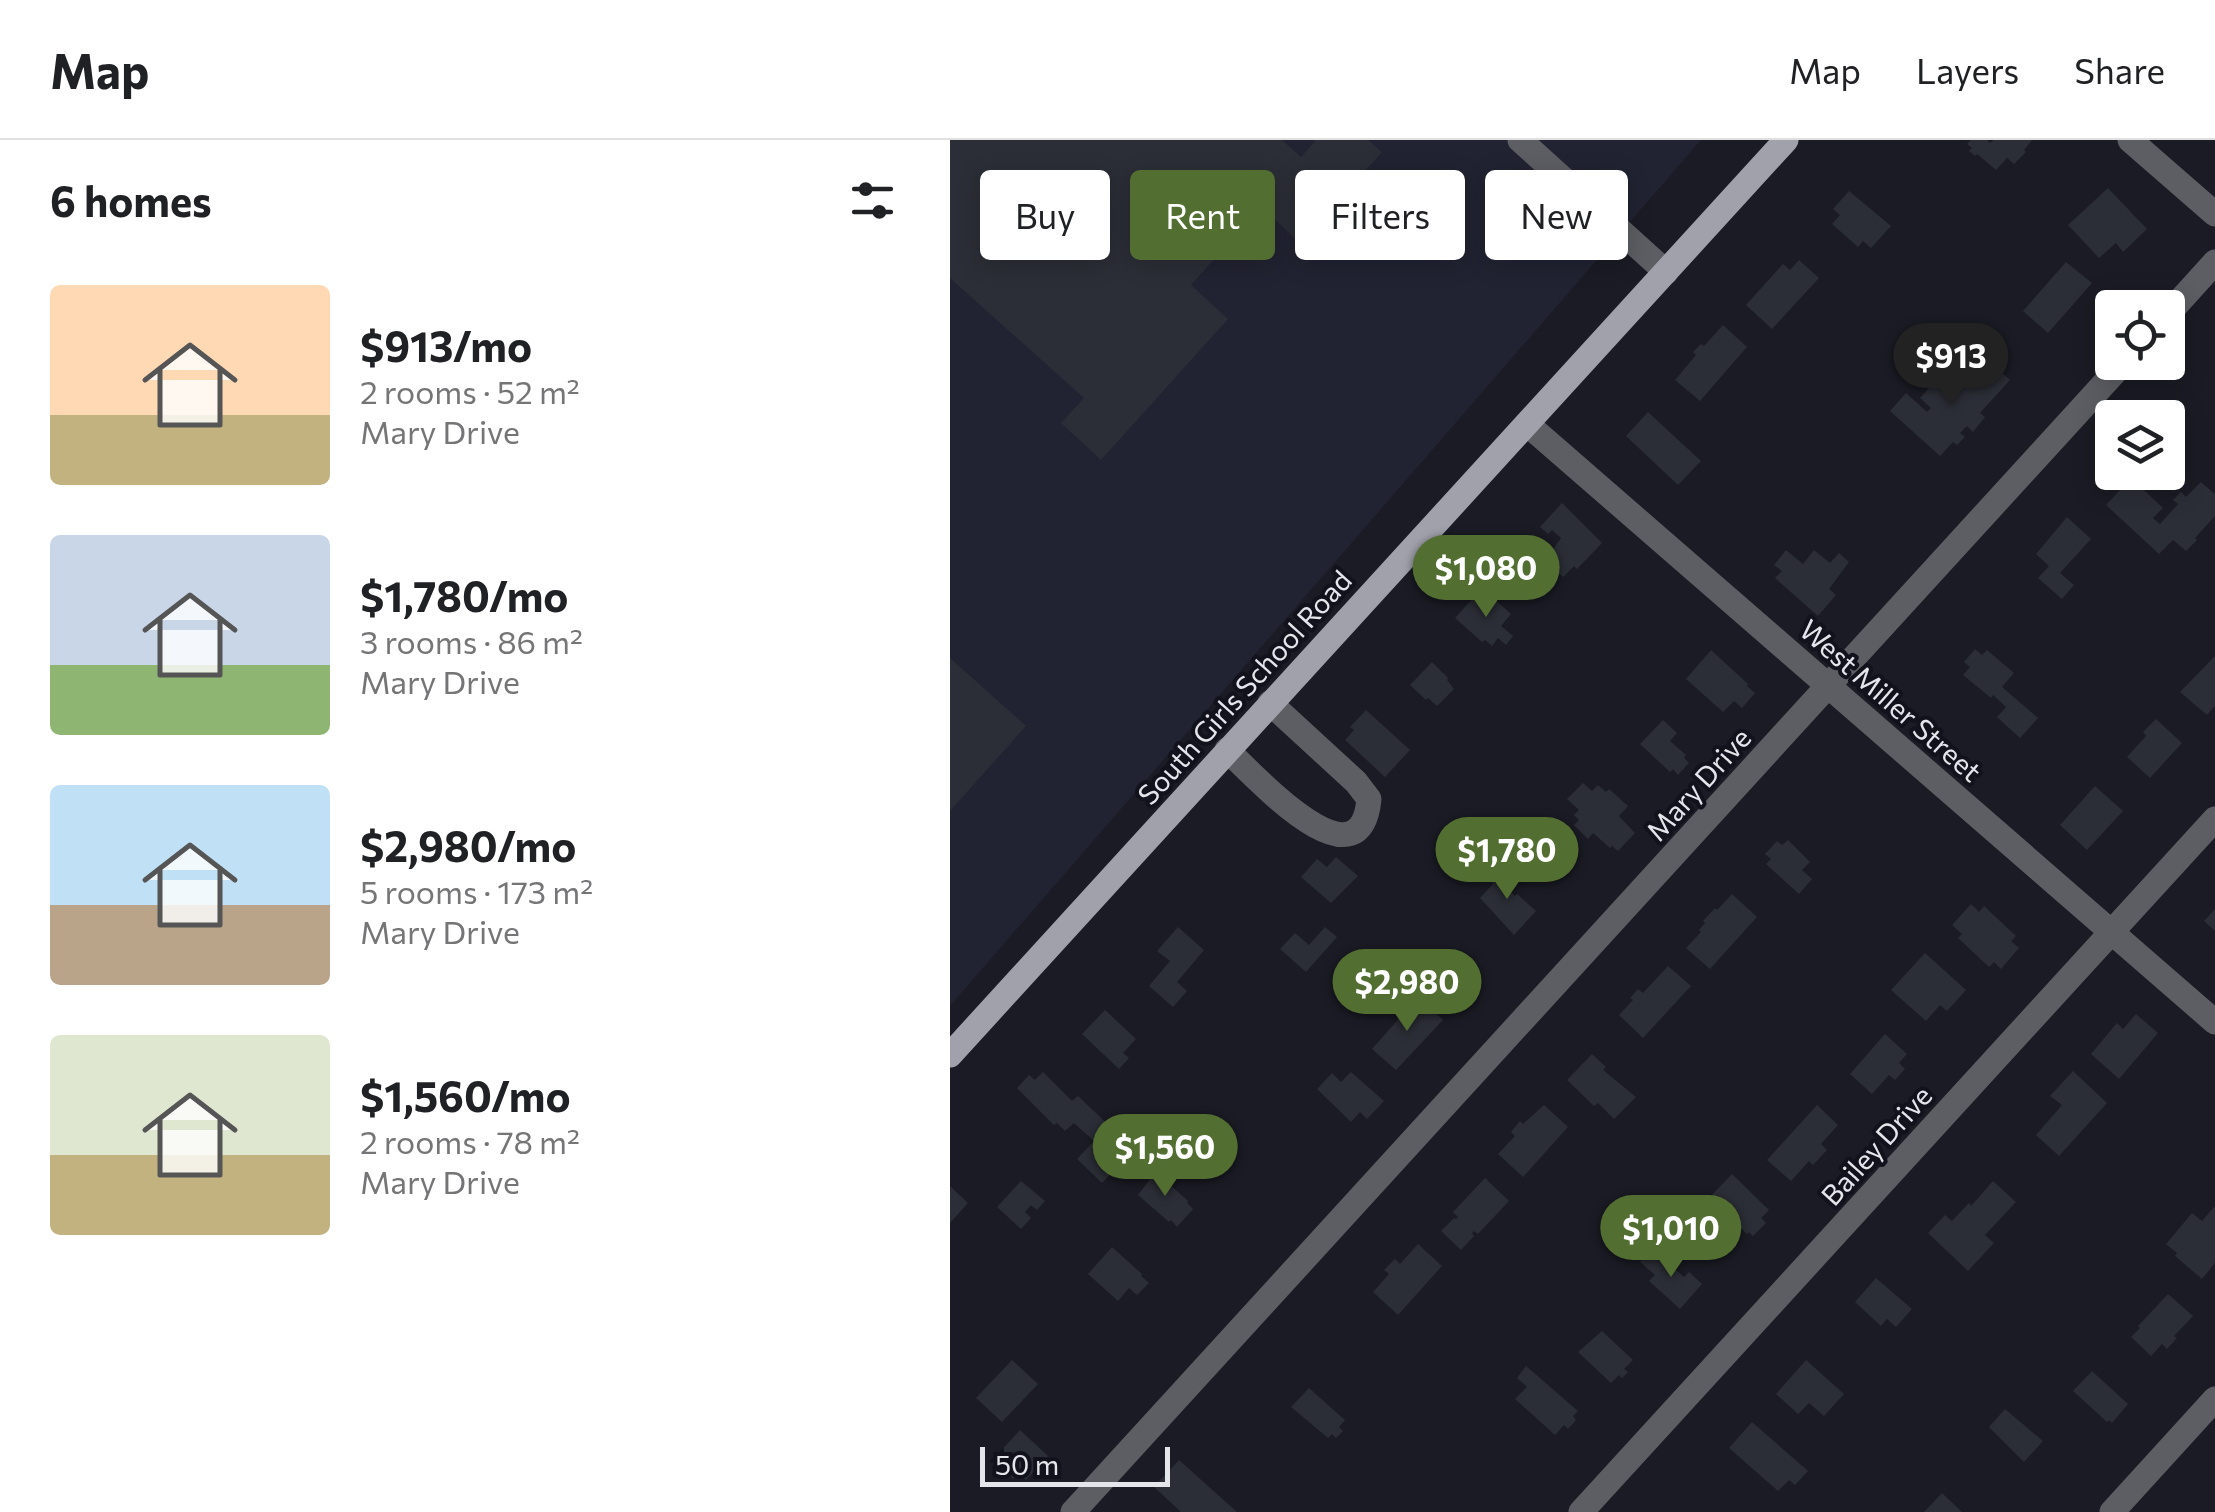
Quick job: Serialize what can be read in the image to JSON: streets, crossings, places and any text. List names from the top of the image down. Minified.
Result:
{"streets":{"main road":["South Girls School Road"],"street":["West Miller Street","Mary Drive","Bailey Drive"]},"crossings":[["South Girls School Road","West Miller Street"],["West Miller Street","Mary Drive"],["West Miller Street","Bailey Drive"]],"scale_bar":"50 m","page":{"header":"Map","nav":["Map","Layers","Share"],"heading":"6 homes","chip":["Buy","Rent","Filters","New"],"list":[{"name":"$913/mo","note":"2 rooms · 52 m² · Mary Drive"},{"name":"$1,780/mo","note":"3 rooms · 86 m² · Mary Drive"},{"name":"$2,980/mo","note":"5 rooms · 173 m² · Mary Drive"},{"name":"$1,560/mo","note":"2 rooms · 78 m² · Mary Drive"}],"price":["$913","$1,080","$1,780","$2,980","$1,560","$1,010"],"scale":"50 m"}}
